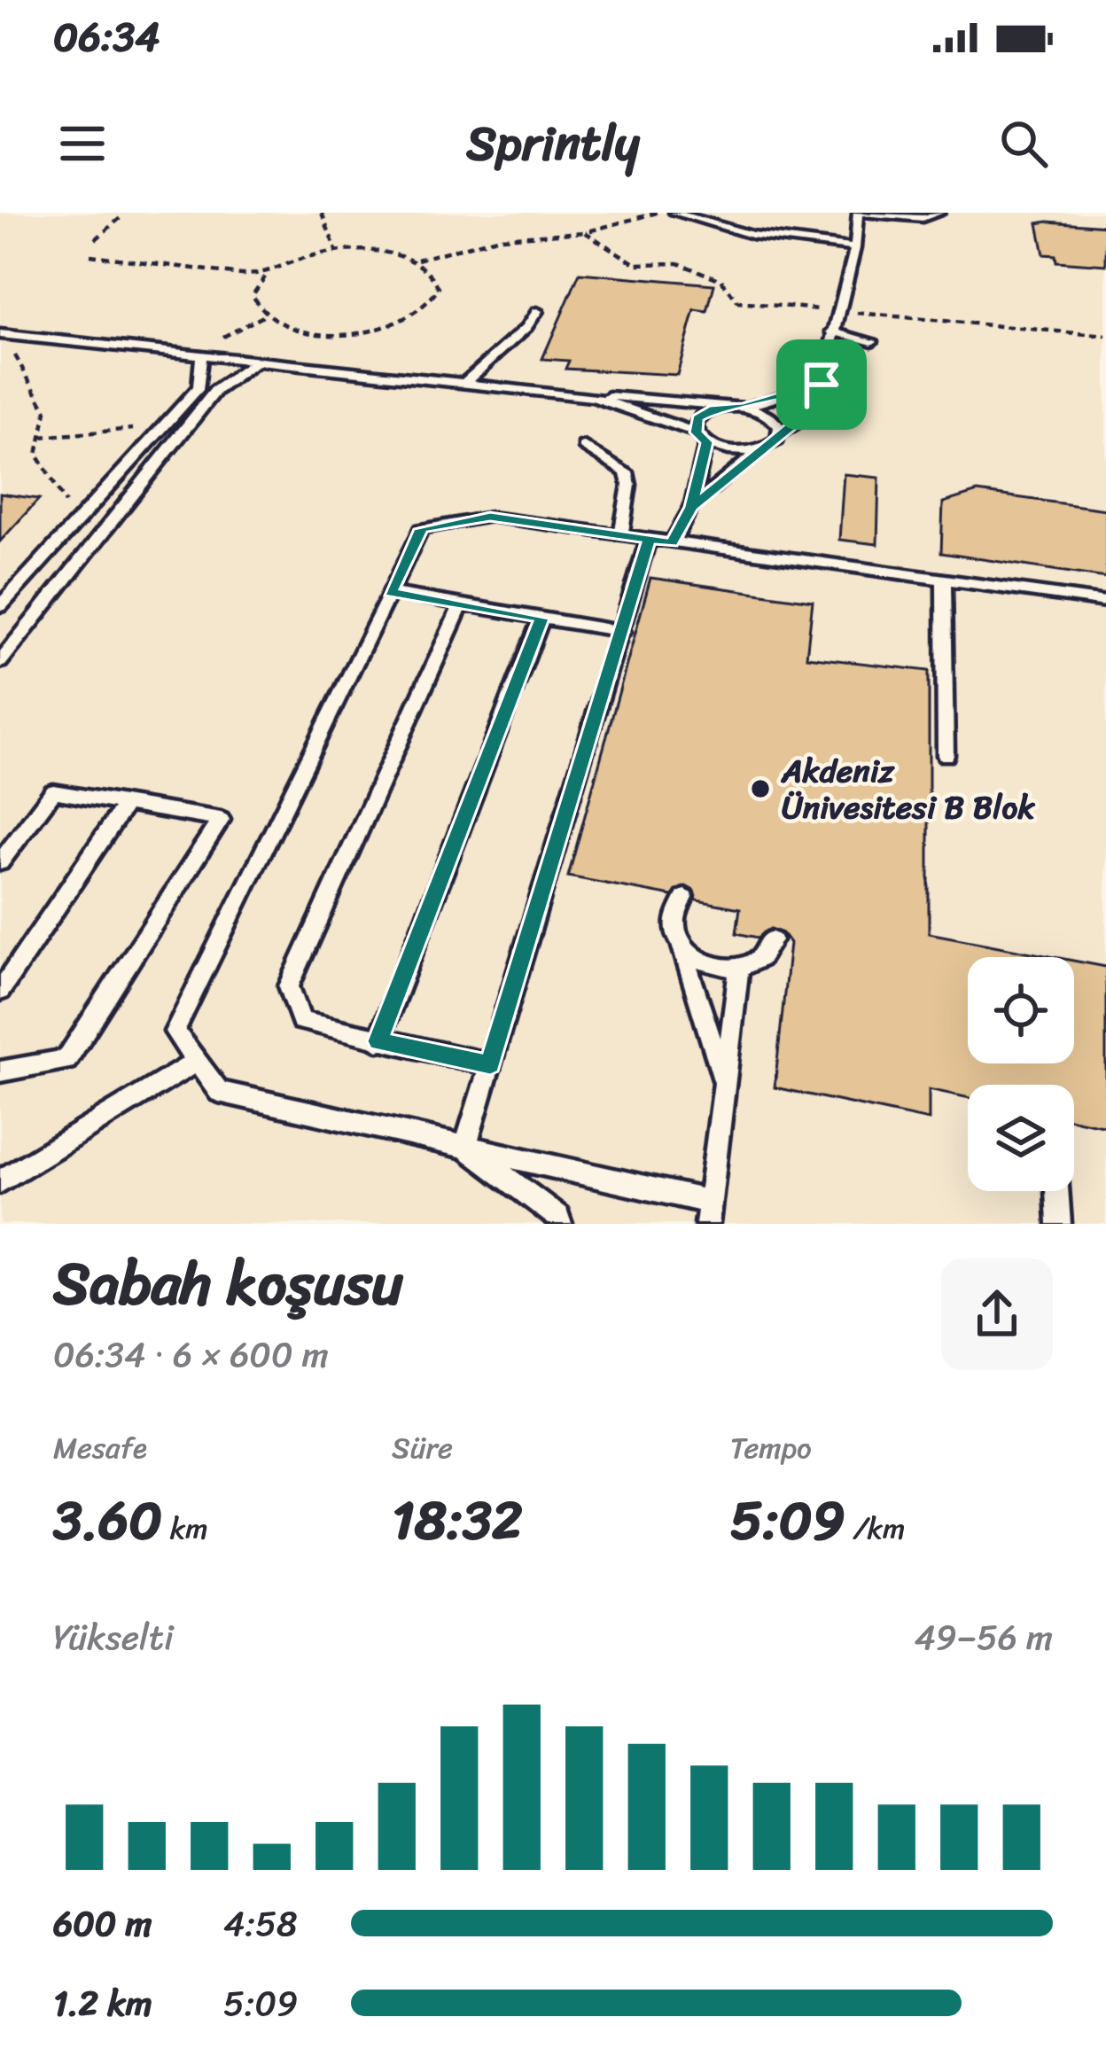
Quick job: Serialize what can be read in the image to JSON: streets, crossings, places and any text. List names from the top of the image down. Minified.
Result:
{"places":["Akdeniz Ünivesitesi B Blok"],"page":{"status":"06:34","header":"Sprintly","heading":["Sabah koşusu","06:34 · 6 × 600 m"],"stats":[["Mesafe","3.60 km"],["Süre","18:32"],["Tempo","5:09 /km"]],"chart":["Yükselti","49–56 m"],"list":[{"name":"600 m","note":"4:58"},{"name":"1.2 km","note":"5:09"}]}}
